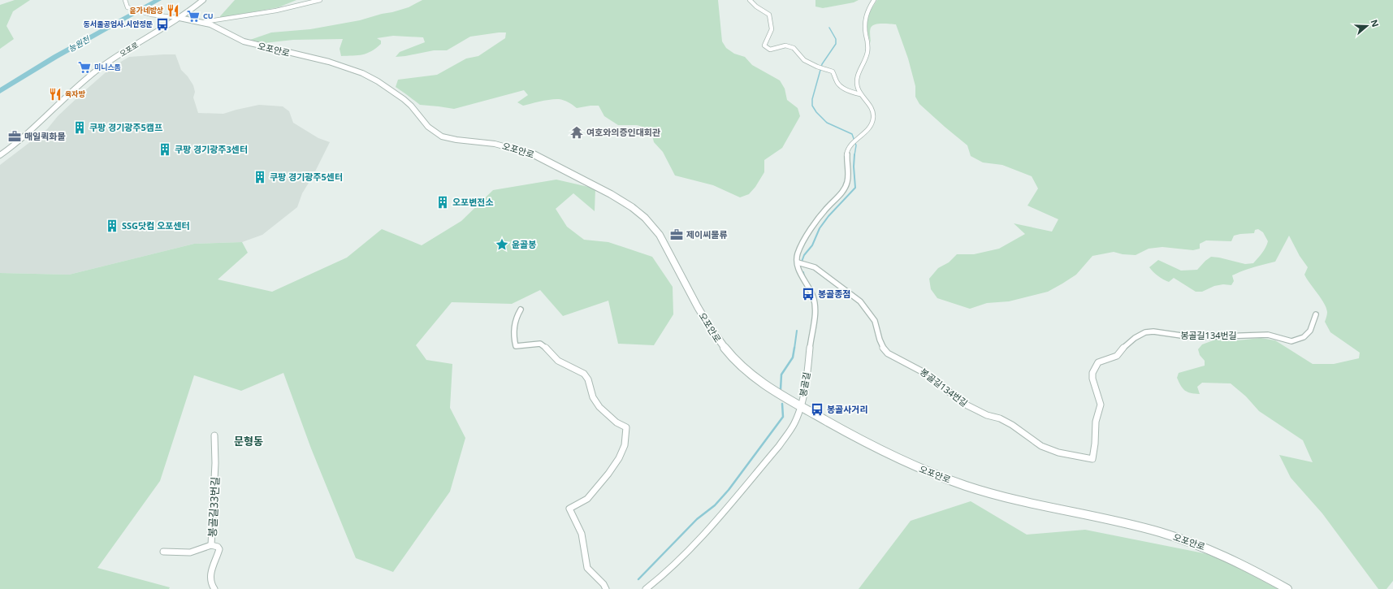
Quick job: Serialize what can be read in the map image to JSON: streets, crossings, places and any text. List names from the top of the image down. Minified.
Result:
{"streets":{"street":["오포로","오포안로","봉골길134번길","봉골길","봉골길33번길"]},"crossings":[["오포로","오포안로"],["오포안로","봉골길"],["봉골길134번길","봉골길"]],"districts":["문형동"],"water":["능원천"],"places":{"restaurant":["윤가네밥상","육자방"],"supermarket":["CU","미니스톱"],"bus stop":["동서울공업사.시안정문","봉골종점","봉골사거리"],"building":["쿠팡 경기광주5캠프","쿠팡 경기광주3센터","쿠팡 경기광주5센터","오포변전소","SSG닷컴 오포센터"],"temple":["여호와의증인대회관"],"office":["매일퀵화물","제이씨물류"],"place":["윤골봉"]},"north":"right"}
